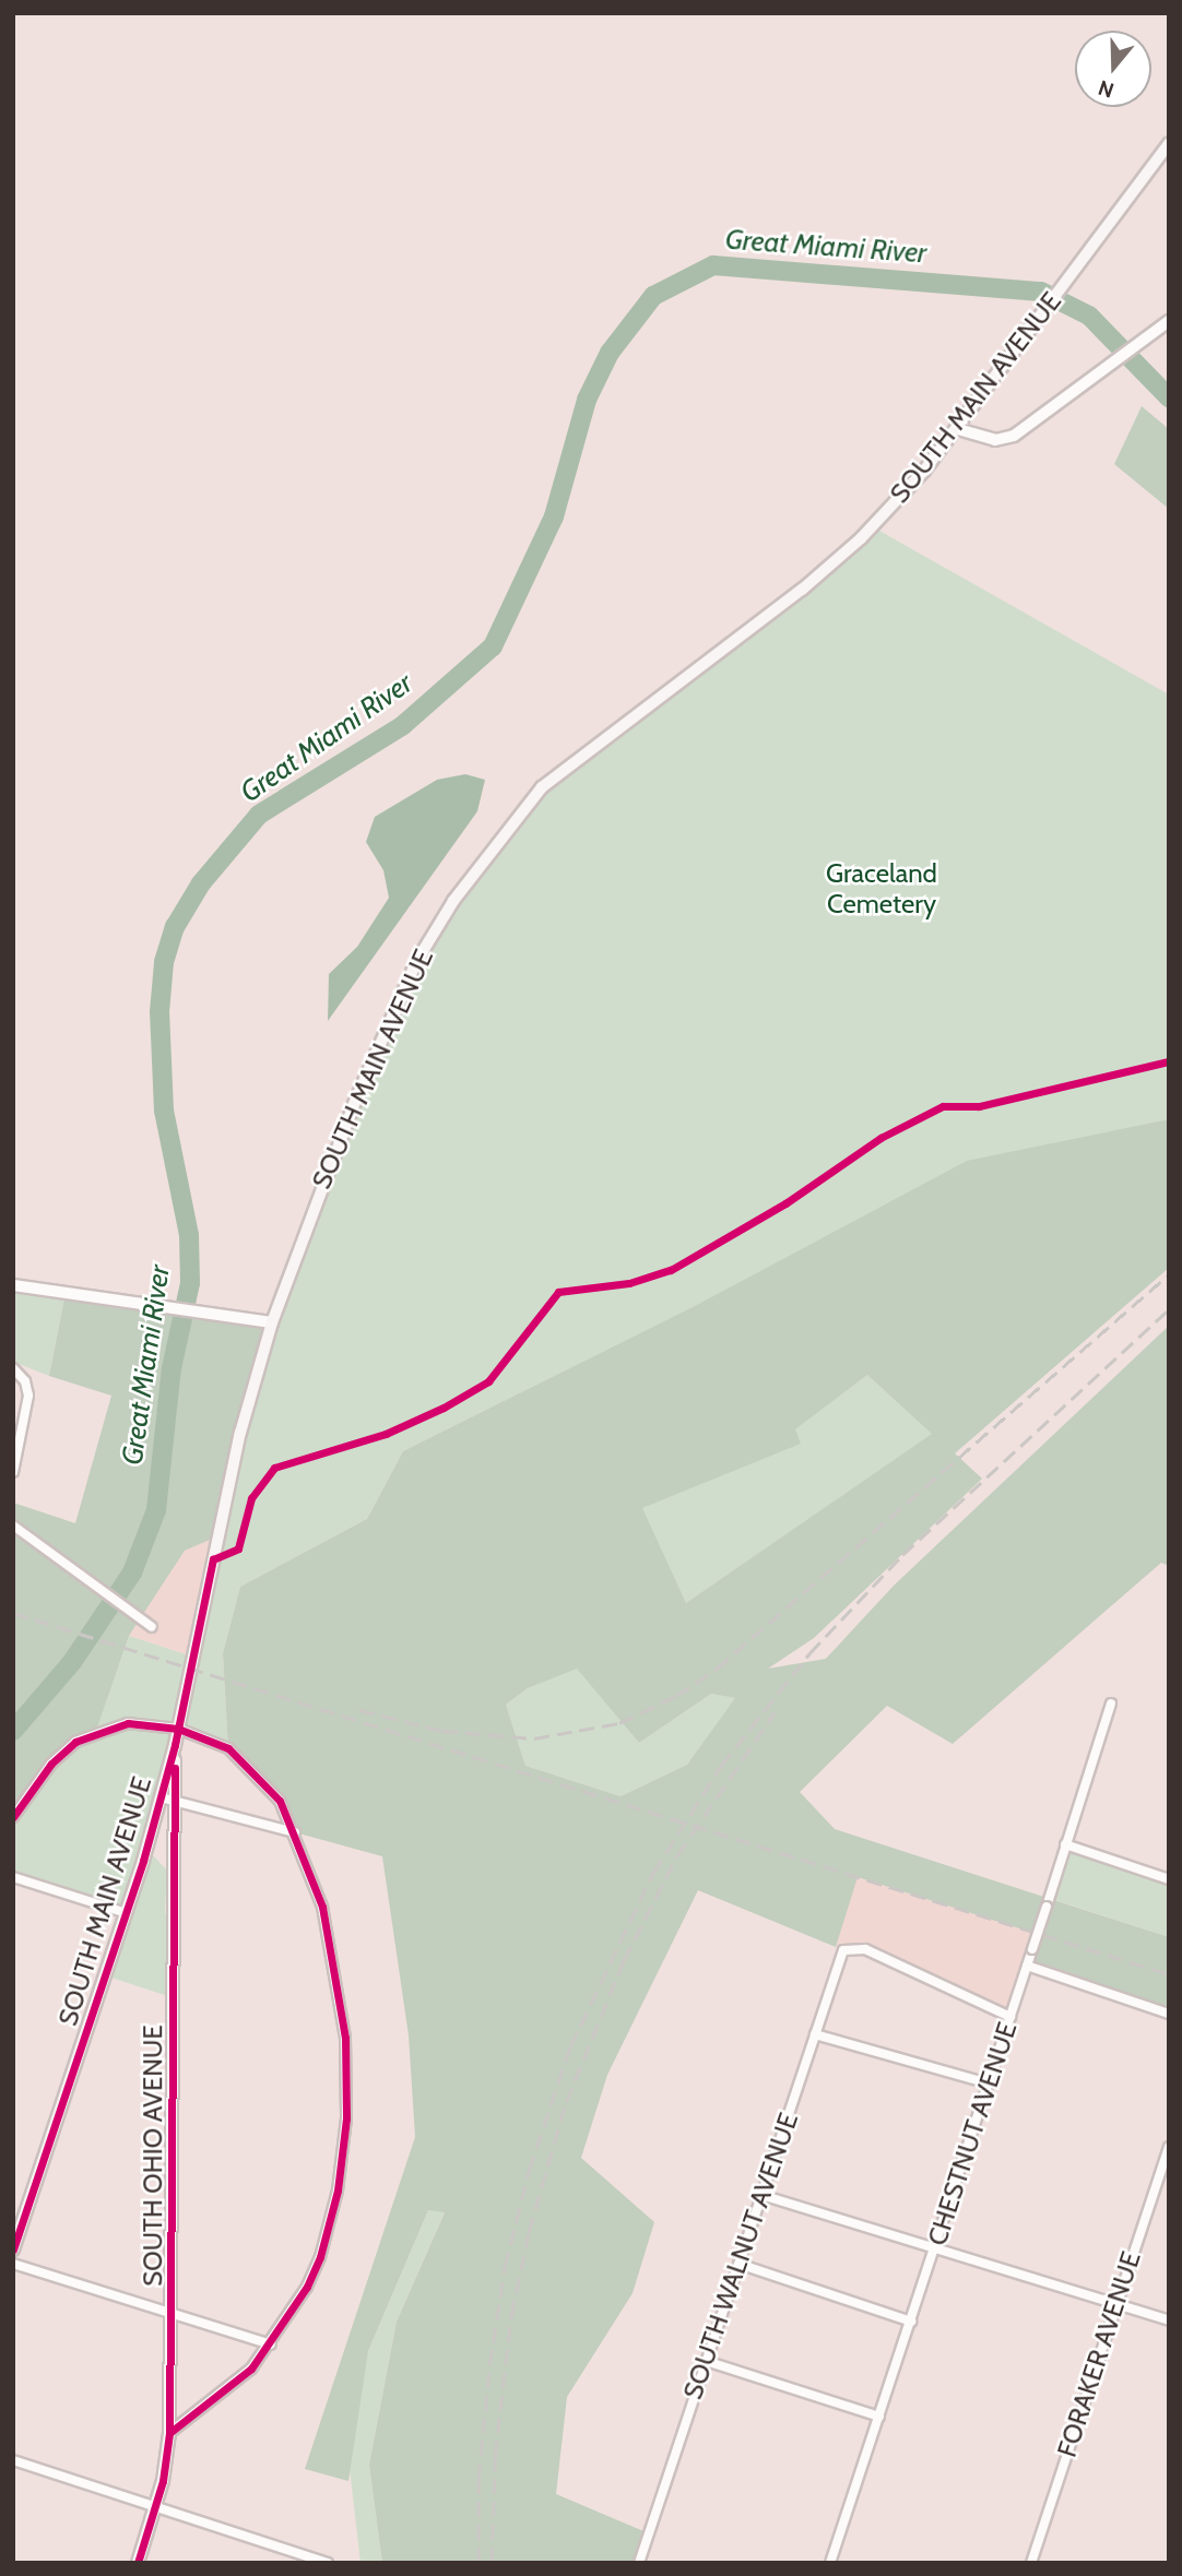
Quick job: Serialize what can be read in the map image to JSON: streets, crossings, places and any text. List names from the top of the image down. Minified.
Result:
{"streets":{"main road":["SOUTH MAIN AVENUE","SOUTH OHIO AVENUE"],"street":["CHESTNUT AVENUE","SOUTH WALNUT AVENUE","FORAKER AVENUE"]},"crossings":[["SOUTH MAIN AVENUE","SOUTH OHIO AVENUE"],["CHESTNUT AVENUE","SOUTH WALNUT AVENUE"]],"water":["Great Miami River"],"parks":["Graceland Cemetery"],"north":"bottom"}
